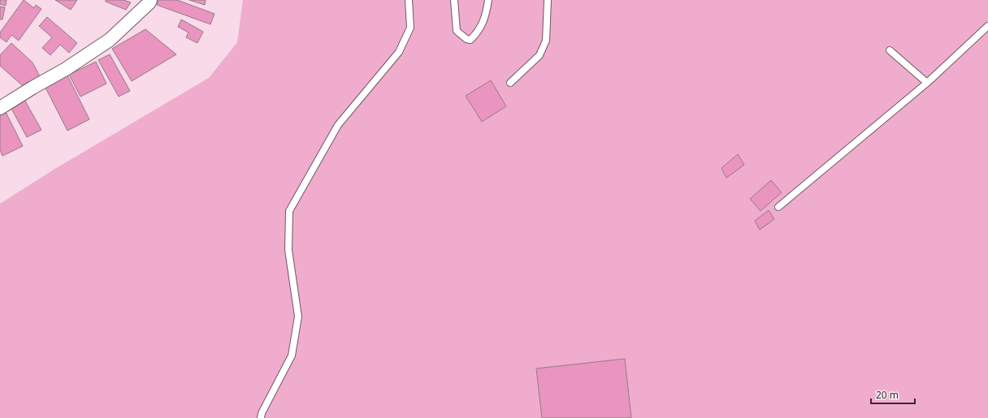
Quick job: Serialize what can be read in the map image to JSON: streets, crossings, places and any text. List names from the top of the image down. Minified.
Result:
{"scale_bar":"20 m"}
